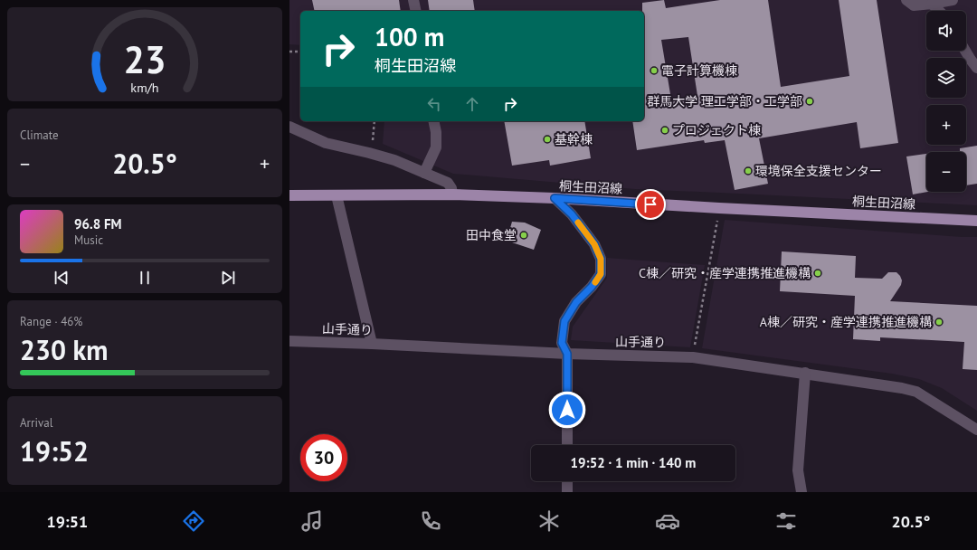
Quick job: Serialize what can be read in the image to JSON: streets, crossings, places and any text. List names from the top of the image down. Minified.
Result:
{"streets":{"main road":["桐生田沼線"],"street":["山手通り"]},"places":["電子計算機棟","群馬大学 理工学部・工学部","プロジェクト棟","基幹棟","環境保全支援センター","田中食堂","C棟／研究・産学連携推進機構","A棟／研究・産学連携推進機構"],"page":{"map_buttons":["+","−"],"turn":["100 m","桐生田沼線"],"tile":["Climate",["Range · 46%","230 km"],["Arrival","19:52"]],"heat":["−","20.5°","+"],"song":["96.8 FM","Music"],"limit":"30","trip":"19:52 · 1 min · 140 m","tabs":["19:51","20.5°"],"gauge":["23","km/h"]}}
